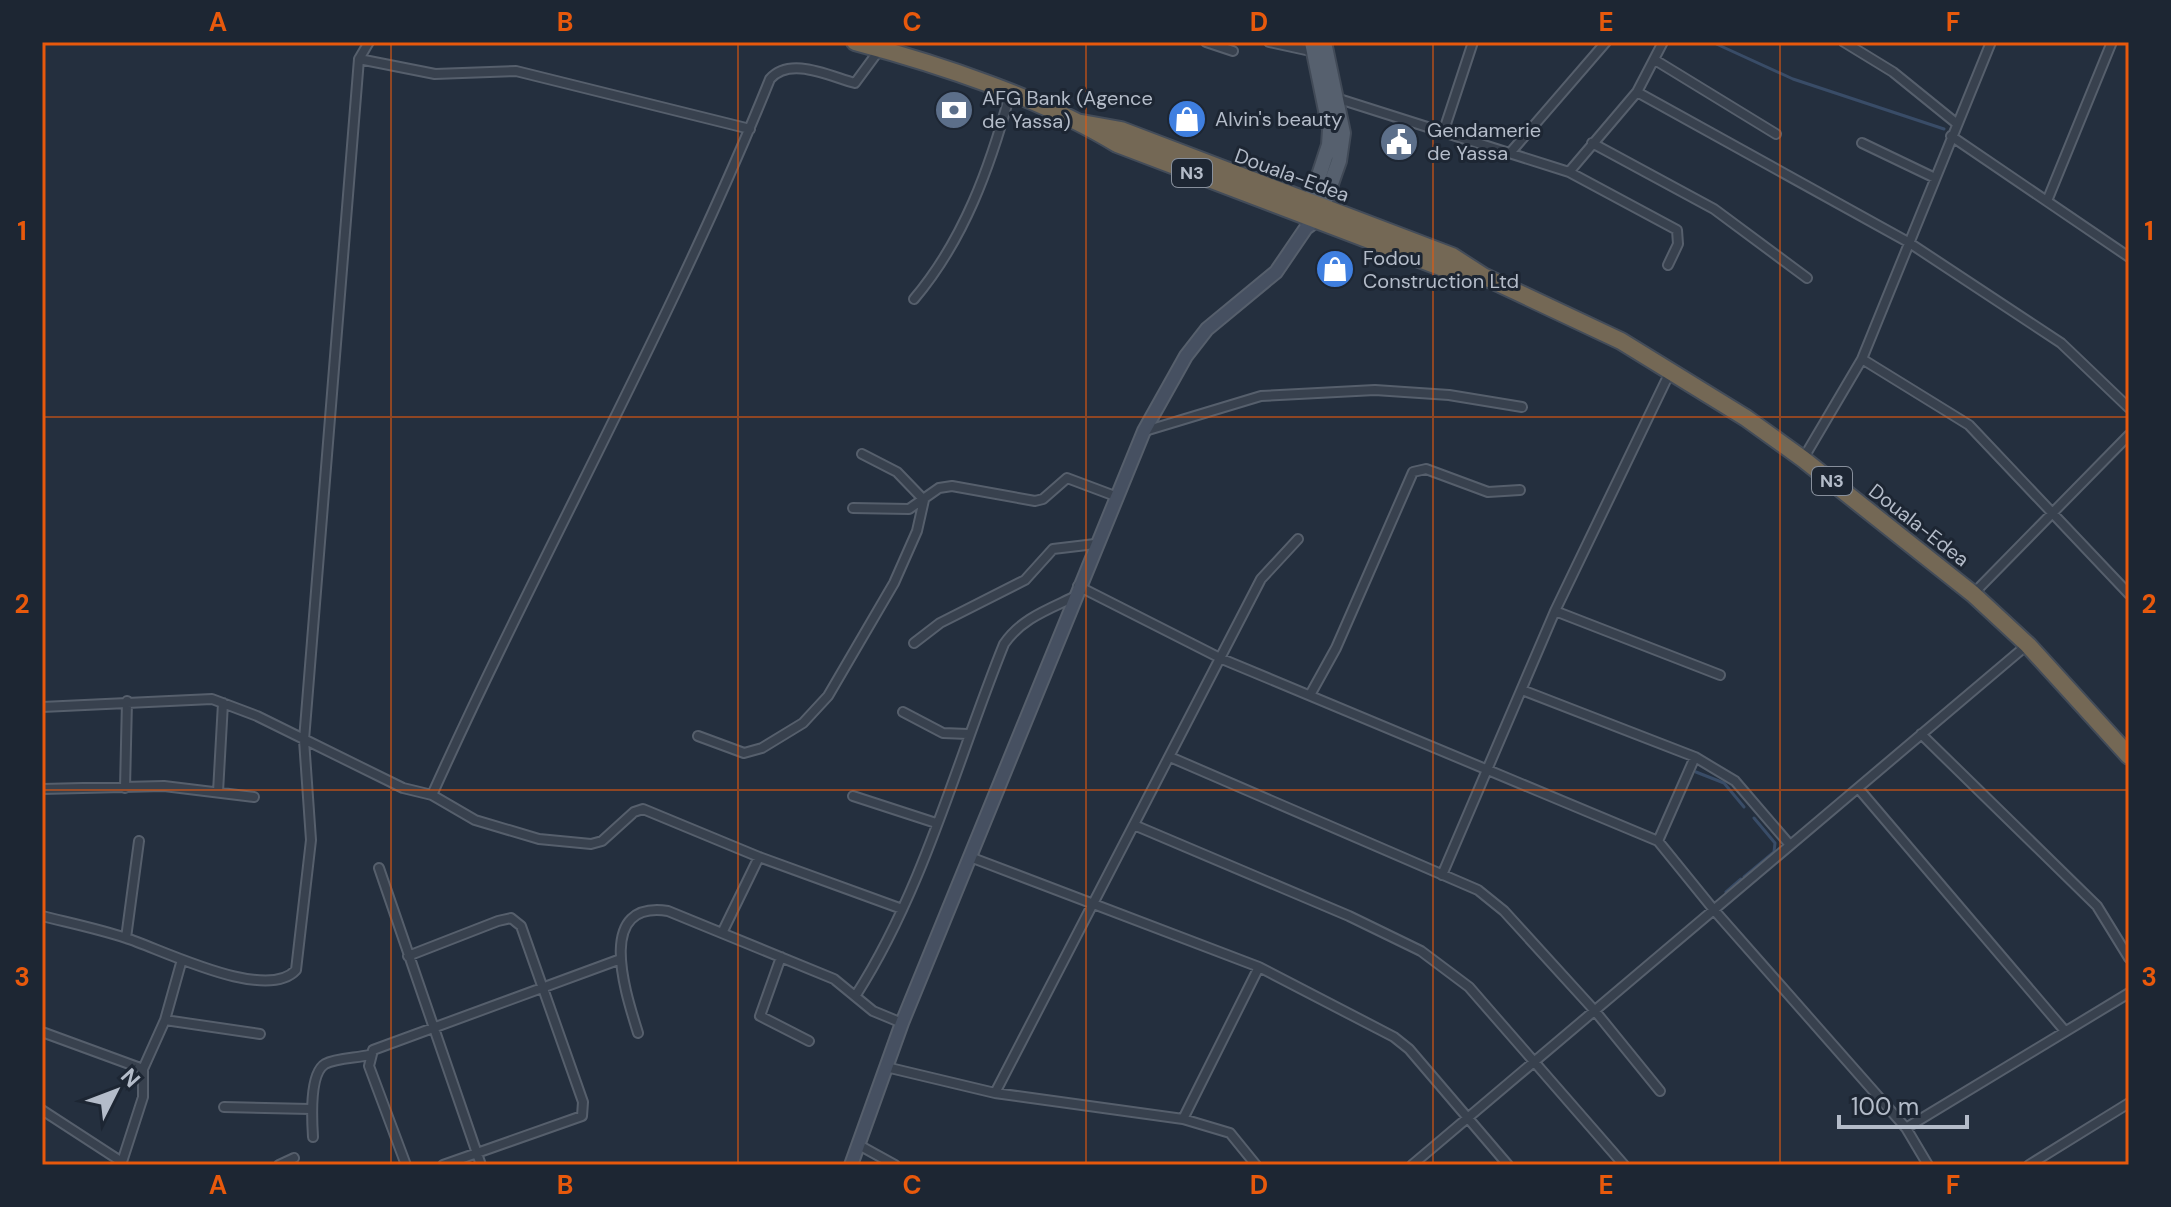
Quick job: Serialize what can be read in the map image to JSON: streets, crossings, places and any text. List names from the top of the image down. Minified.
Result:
{"streets":{"highway":["N3","Douala-Edea"]},"places":{"bank":["AFG Bank (Agence de Yassa)"],"shop":["Alvin's beauty","Fodou Construction Ltd"],"public building":["Gendamerie de Yassa"]},"scale_bar":"100 m","north":"top right","grid":{"columns":["A","B","C","D","E","F"],"rows":["1","2","3"]}}
